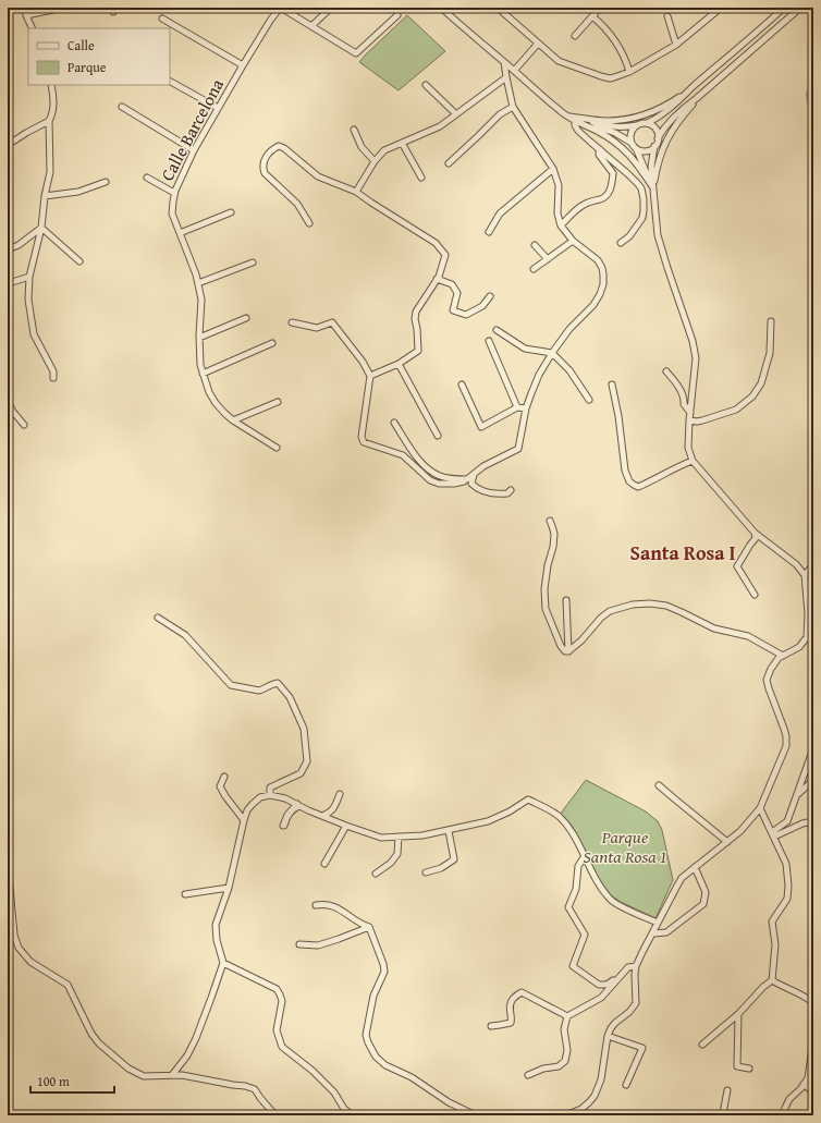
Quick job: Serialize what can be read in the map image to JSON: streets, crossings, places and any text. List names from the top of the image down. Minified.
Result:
{"streets":{"street":["Calle Barcelona"]},"districts":["Santa Rosa I"],"parks":["Parque Santa Rosa 1"],"legend":["Calle","Parque"],"scale_bar":"100 m"}
